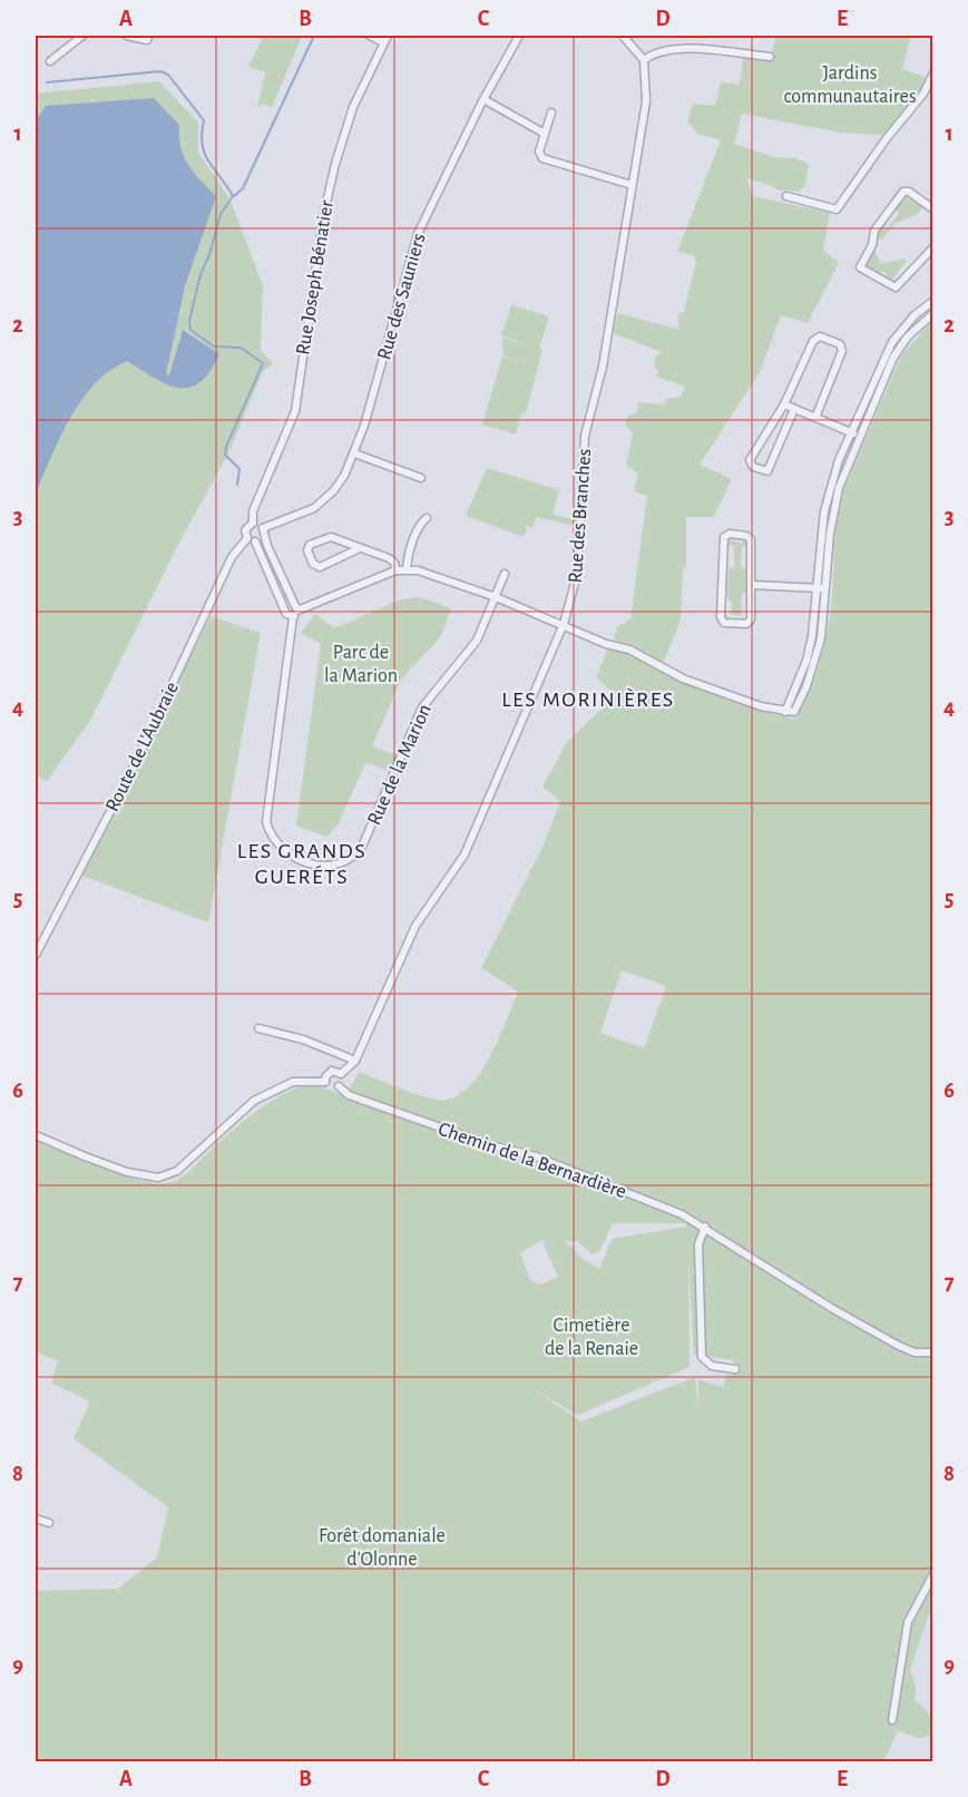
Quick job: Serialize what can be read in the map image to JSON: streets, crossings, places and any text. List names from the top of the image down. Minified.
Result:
{"streets":{"street":["Rue Joseph Bénatier","Rue des Sauniers","Rue des Branches","Route de L'Aubraie","Rue de la Marion","Chemin de la Bernardière"]},"crossings":[["Rue Joseph Bénatier","Rue des Sauniers"],["Rue Joseph Bénatier","Route de L'Aubraie"],["Rue des Sauniers","Route de L'Aubraie"],["Rue des Branches","Chemin de la Bernardière"]],"districts":["LES MORINIÈRES","LES GRANDS GUERÉTS"],"parks":["Jardins communautaires","Parc de la Marion","Cimetière de la Renaie","Forêt domaniale d'Olonne"],"grid":{"columns":["A","B","C","D","E"],"rows":["1","2","3","4","5","6","7","8","9"]}}
